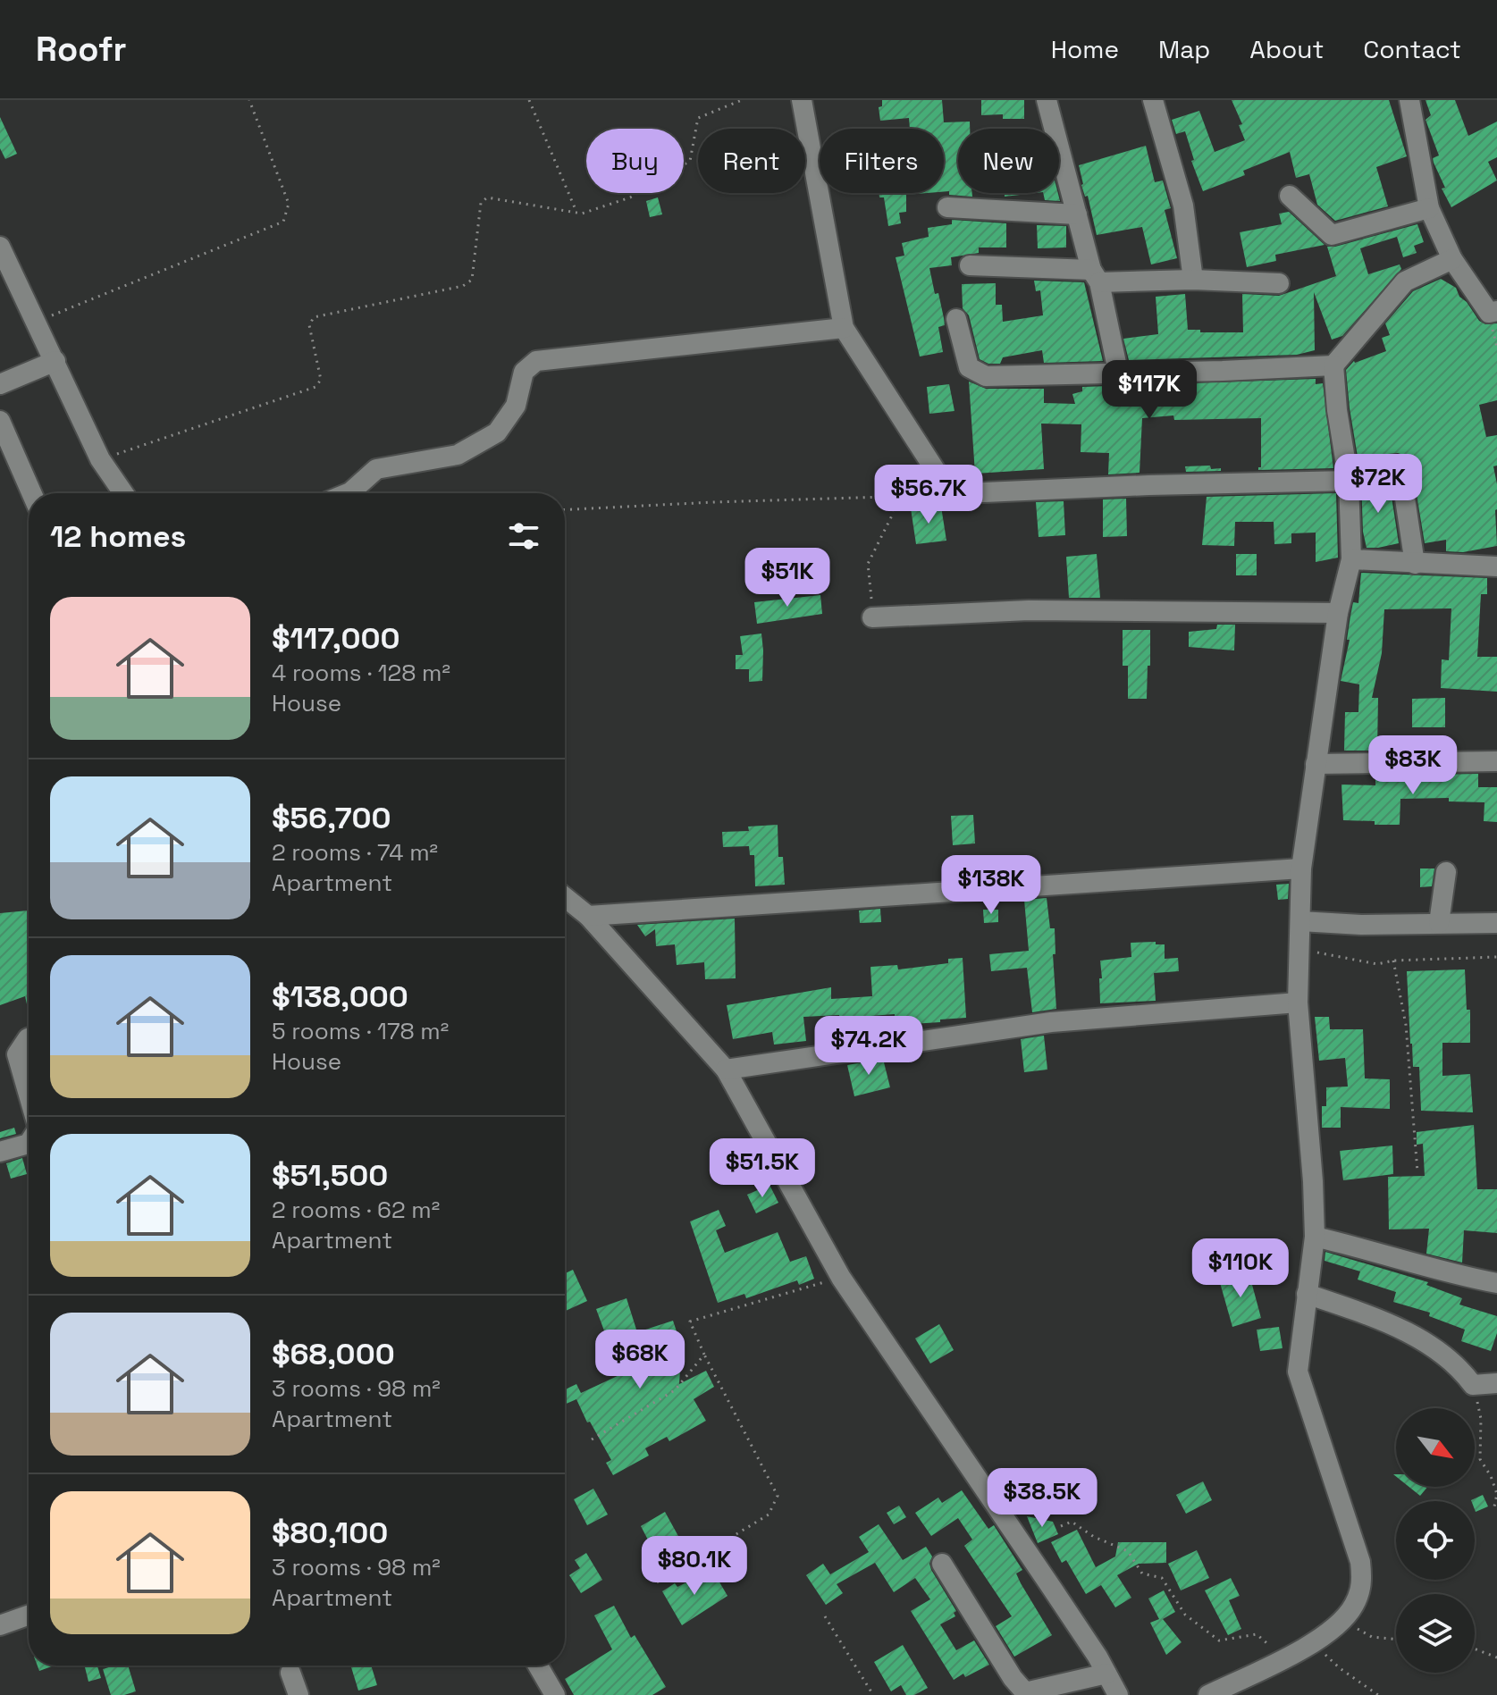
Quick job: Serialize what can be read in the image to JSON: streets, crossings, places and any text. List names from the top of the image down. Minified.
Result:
{"north":"bottom right","page":{"header":"Roofr","nav":["Home","Map","About","Contact"],"chip":["Buy","Rent","Filters","New"],"price":["$117K","$72K","$56.7K","$51K","$83K","$138K","$74.2K","$51.5K","$110K","$68K","$38.5K","$80.1K"],"heading":"12 homes","list":[{"name":"$117,000","note":"4 rooms · 128 m² · House"},{"name":"$56,700","note":"2 rooms · 74 m² · Apartment"},{"name":"$138,000","note":"5 rooms · 178 m² · House"},{"name":"$51,500","note":"2 rooms · 62 m² · Apartment"},{"name":"$68,000","note":"3 rooms · 98 m² · Apartment"},{"name":"$80,100","note":"3 rooms · 98 m² · Apartment"}]}}
